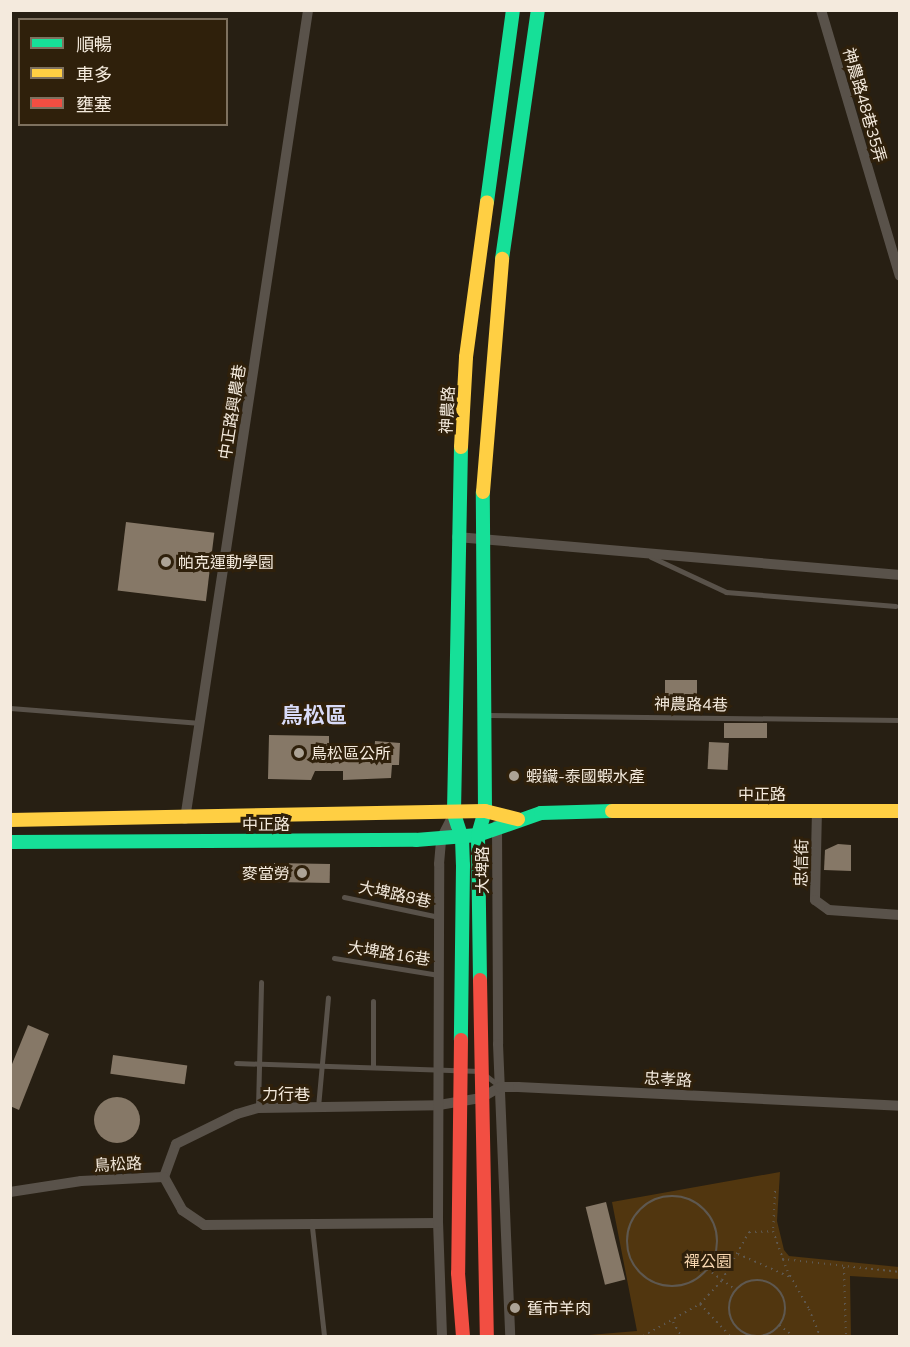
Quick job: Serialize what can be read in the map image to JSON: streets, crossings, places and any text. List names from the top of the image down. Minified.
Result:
{"streets":{"main road":["神農路","中正路","大埤路"],"street":["神農路48巷35弄","中正路興農巷","忠信街","忠孝路","力行巷","鳥松路"],"lane":["神農路4巷","大埤路8巷","大埤路16巷"]},"crossings":[["神農路","中正路"],["神農路","大埤路"],["中正路興農巷","中正路"],["中正路","忠信街"],["中正路","大埤路"],["大埤路","忠孝路"],["力行巷","鳥松路"]],"districts":["鳥松區"],"parks":["禪公園"],"places":["帕克運動學園","鳥松區公所","蝦鑶-泰國蝦水產","麥當勞","舊市羊肉"],"legend":["順暢","車多","壅塞"]}
